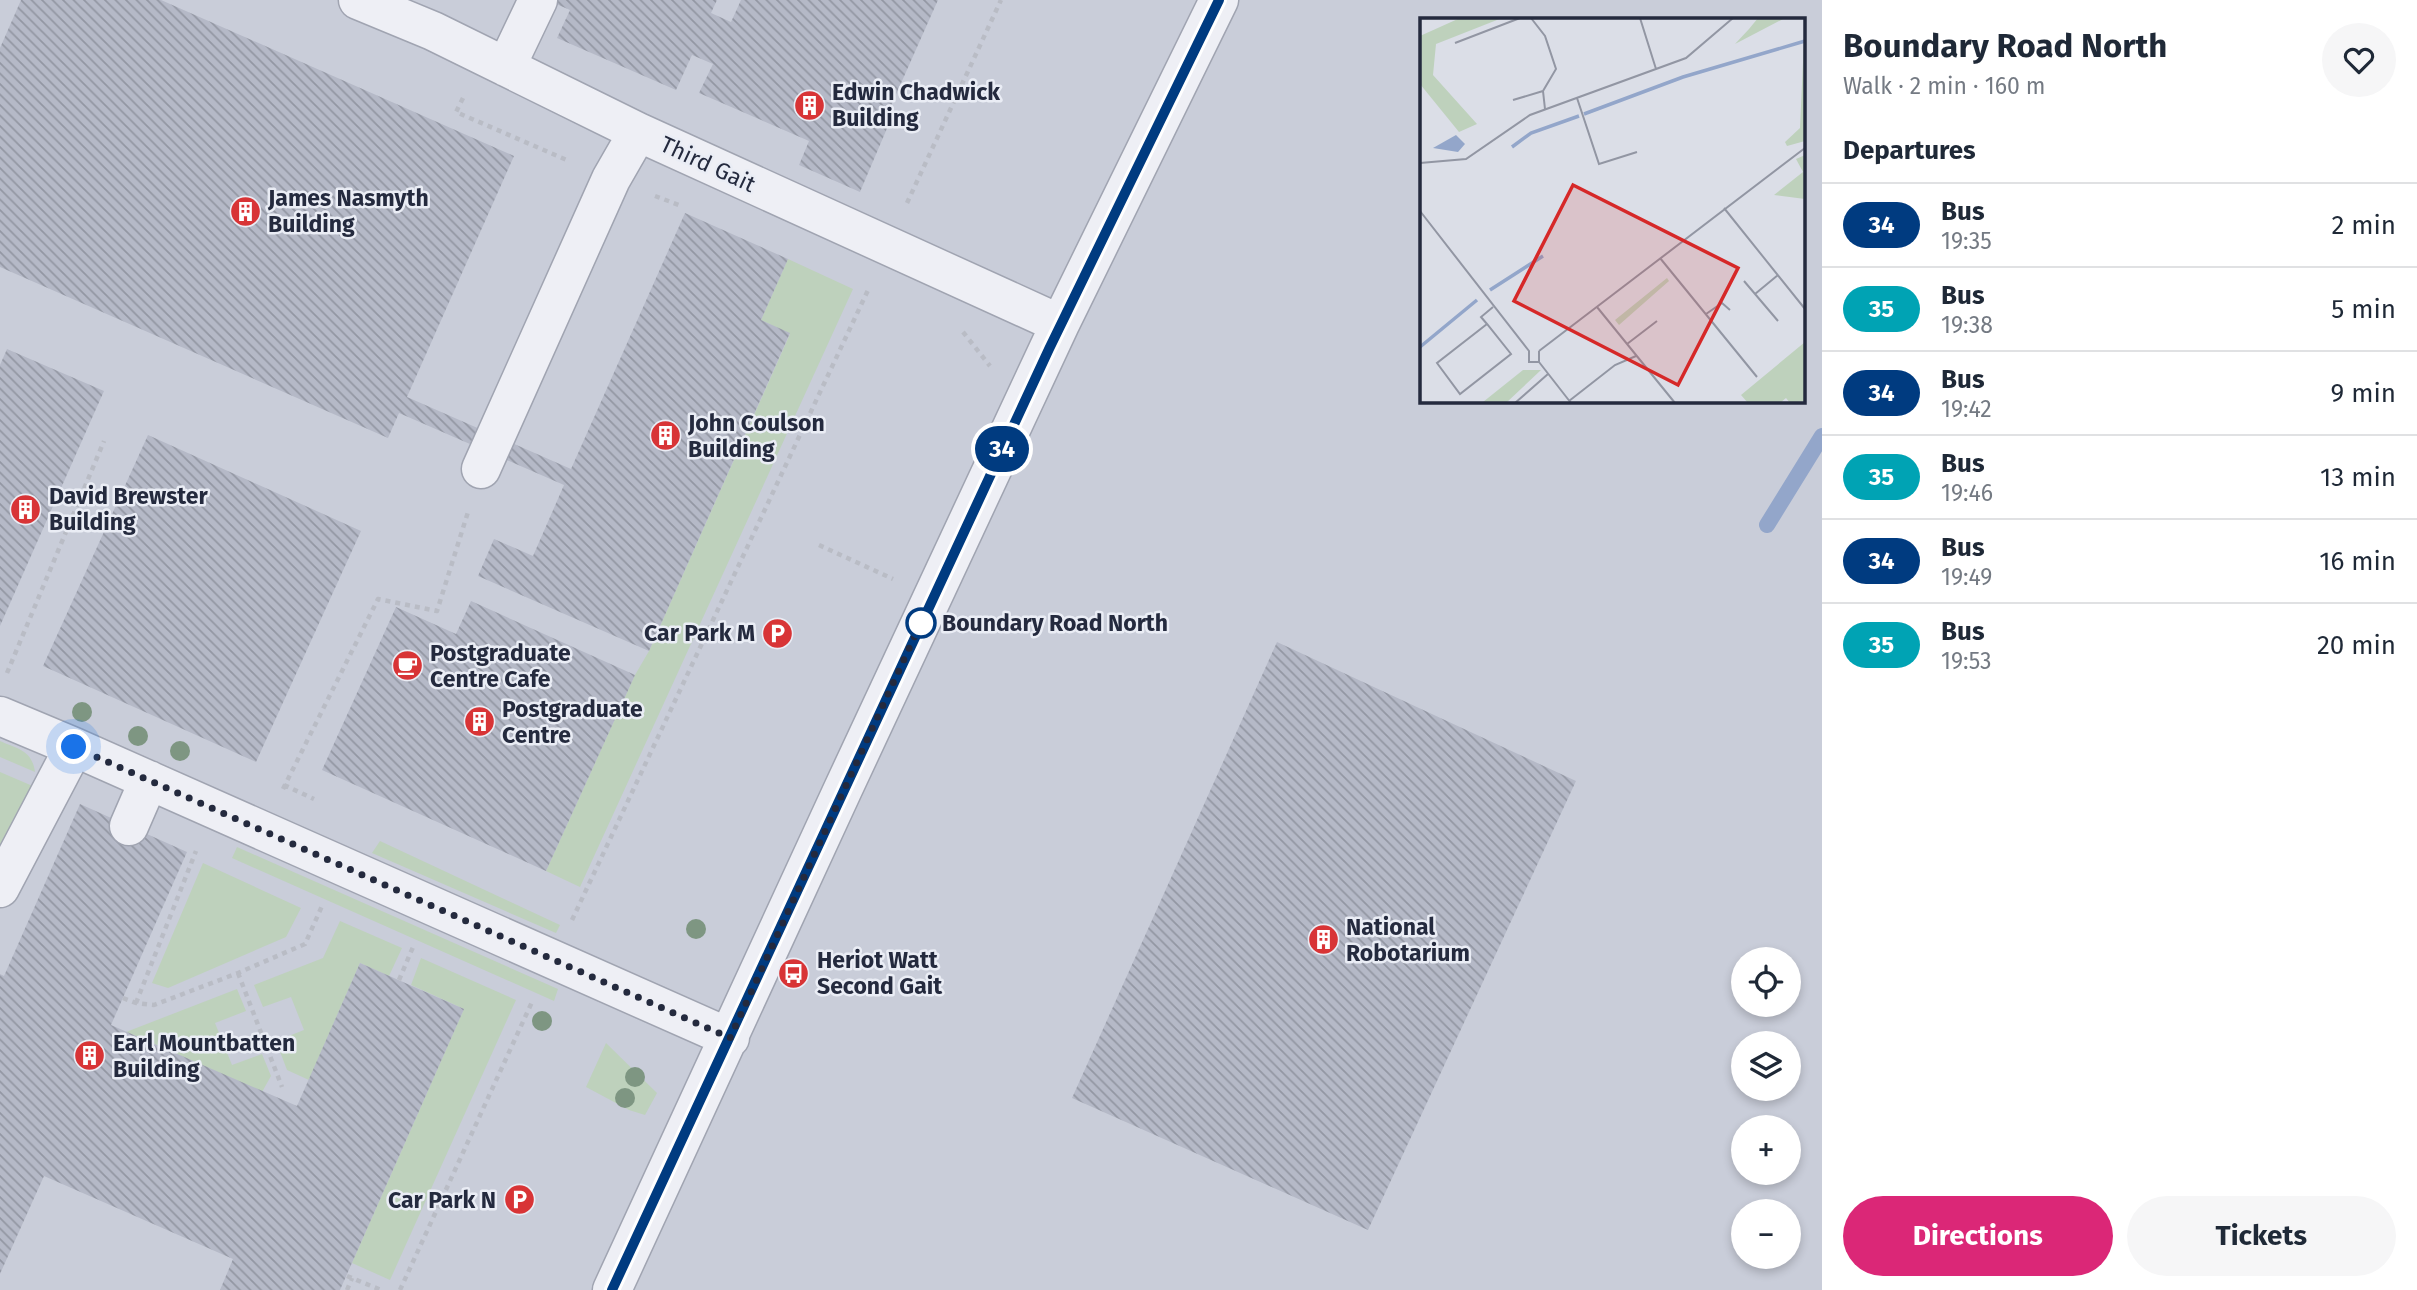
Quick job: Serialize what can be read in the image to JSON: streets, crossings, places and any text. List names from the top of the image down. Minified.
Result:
{"streets":{"street":["Third Gait"]},"places":{"building":["Edwin Chadwick Building","James Nasmyth Building","John Coulson Building","David Brewster Building","Postgraduate Centre","National Robotarium","Earl Mountbatten Building"],"other":["Boundary Road North"],"parking":["Car Park M","Car Park N"],"cafe":["Postgraduate Centre Cafe"],"bus stop":["Heriot Watt Second Gait"]},"lines":["bus line 34"],"page":{"on_map":"34","heading":[["Boundary Road North","Walk · 2 min · 160 m"],"Departures"],"list":[{"mark":"34","name":"Bus","note":"19:35","value":"2 min"},{"mark":"35","name":"Bus","note":"19:38","value":"5 min"},{"mark":"34","name":"Bus","note":"19:42","value":"9 min"},{"mark":"35","name":"Bus","note":"19:46","value":"13 min"},{"mark":"34","name":"Bus","note":"19:49","value":"16 min"},{"mark":"35","name":"Bus","note":"19:53","value":"20 min"}],"map_buttons":["+","−"],"buttons":["Directions","Tickets"]}}
